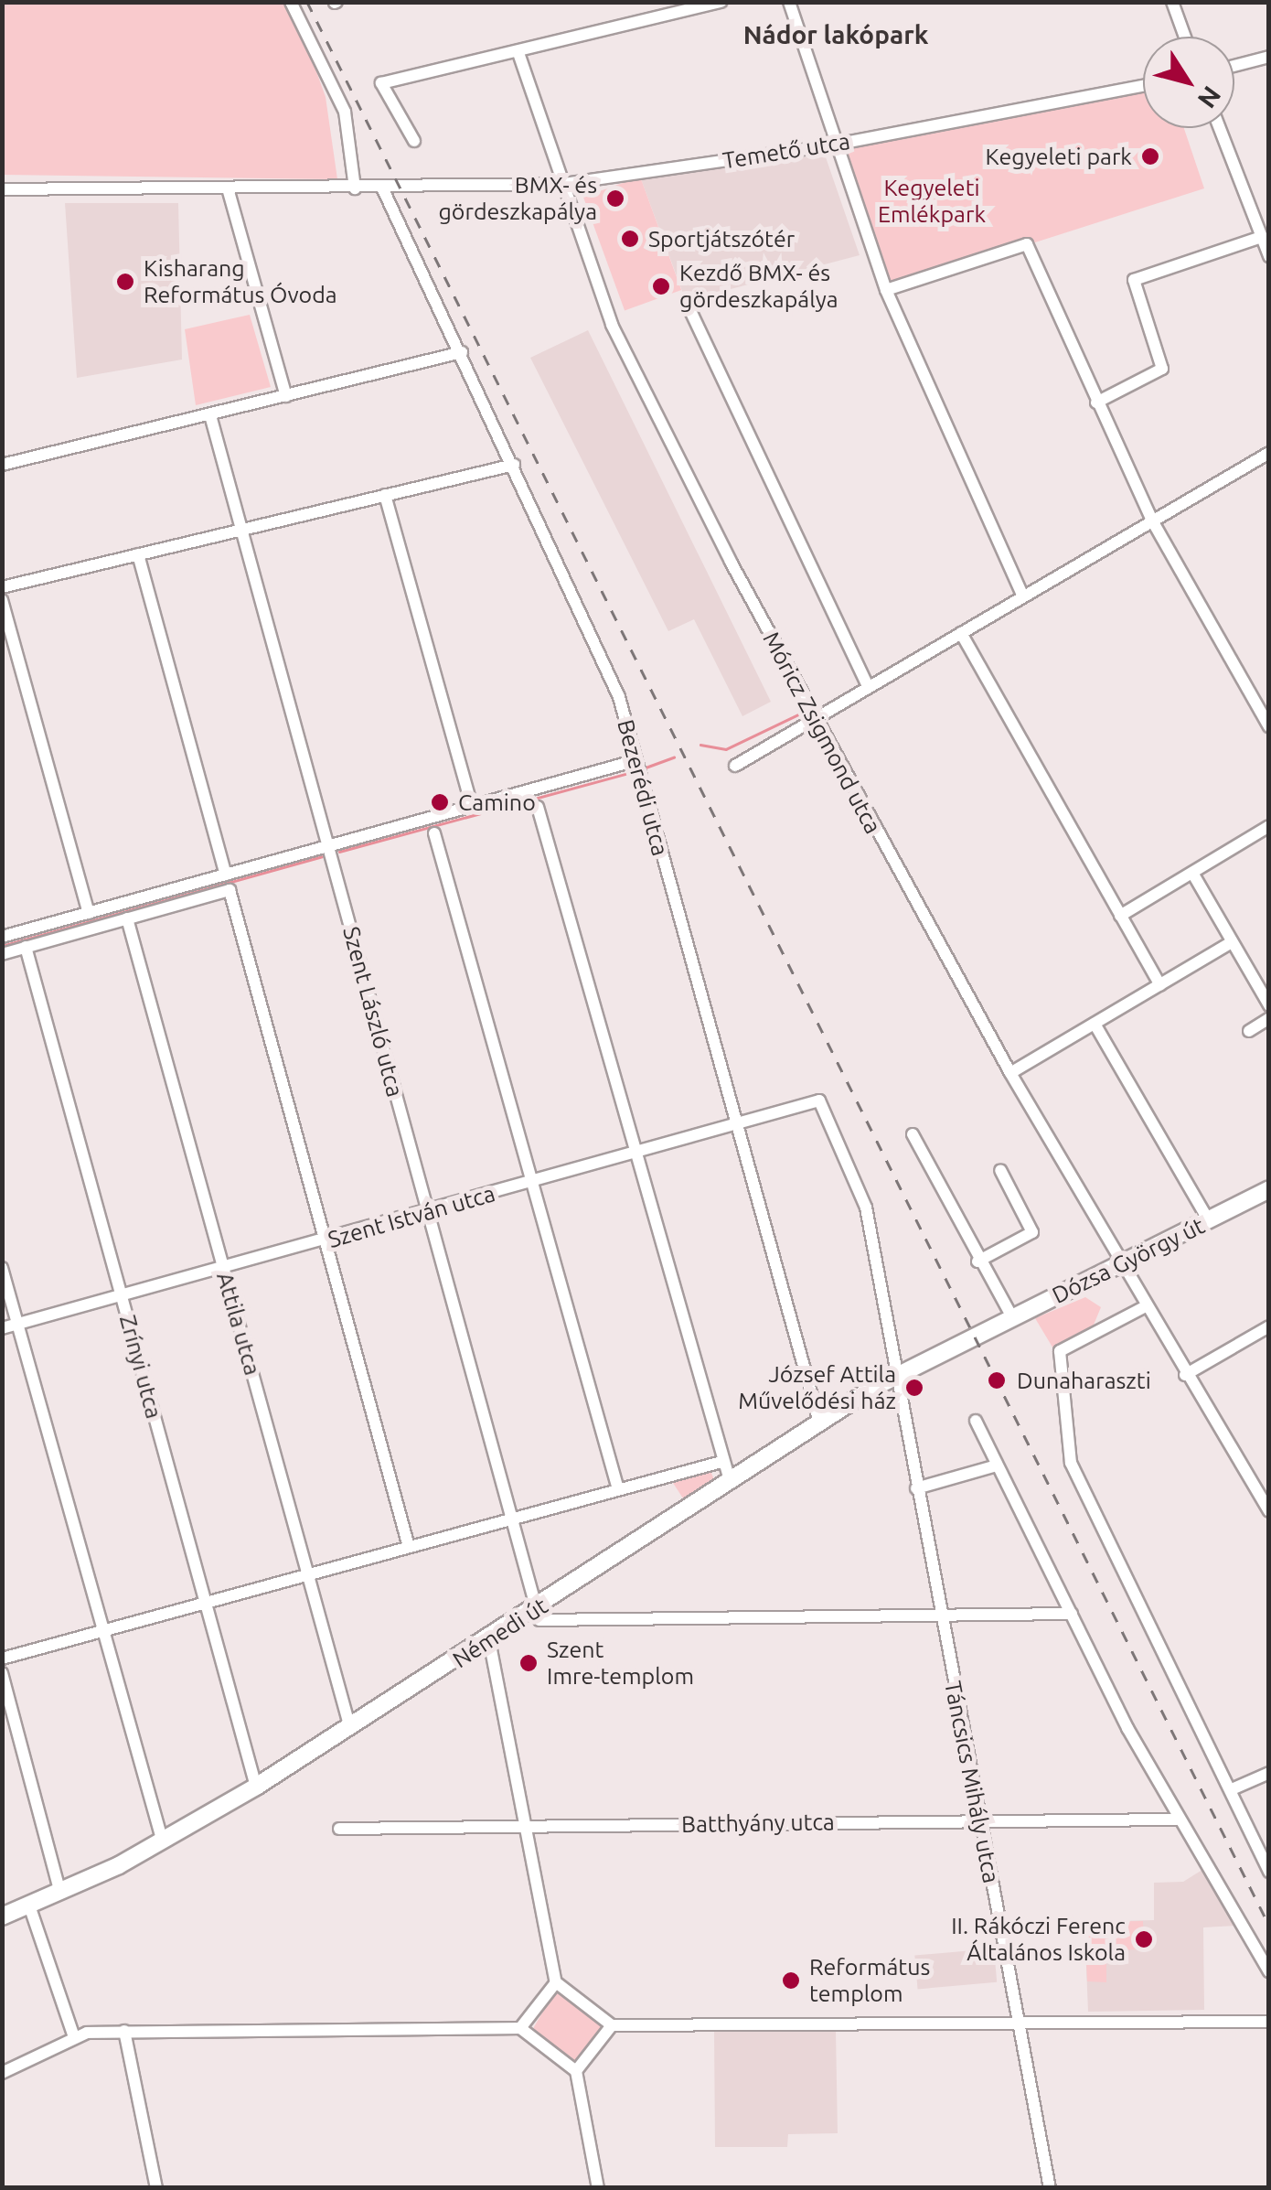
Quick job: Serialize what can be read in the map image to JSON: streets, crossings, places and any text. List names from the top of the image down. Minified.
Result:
{"streets":{"main road":["Dózsa György út","Némedi út"],"street":["Temető utca","Móricz Zsigmond utca","Bezerédi utca","Szent László utca","Szent István utca","Attila utca","Zrínyi utca","Táncsics Mihály utca","Batthyány utca"]},"crossings":[["Temető utca","Móricz Zsigmond utca"],["Temető utca","Bezerédi utca"],["Móricz Zsigmond utca","Dózsa György út"],["Bezerédi utca","Szent István utca"],["Bezerédi utca","Némedi út"],["Szent László utca","Szent István utca"],["Szent László utca","Némedi út"],["Szent István utca","Attila utca"],["Szent István utca","Zrínyi utca"],["Szent István utca","Táncsics Mihály utca"],["Dózsa György út","Némedi út"],["Attila utca","Némedi út"],["Zrínyi utca","Némedi út"],["Némedi út","Táncsics Mihály utca"],["Táncsics Mihály utca","Batthyány utca"]],"districts":["Nádor lakópark"],"parks":["Kegyeleti Emlékpark"],"places":["Kegyeleti park","BMX- és gördeszkapálya","Sportjátszótér","Kisharang Református Óvoda","Kezdő BMX- és gördeszkapálya","Camino","Dunaharaszti","József Attila Művelődési ház","Szent Imre-templom","II. Rákóczi Ferenc Általános Iskola","Református templom"],"north":"bottom right"}
